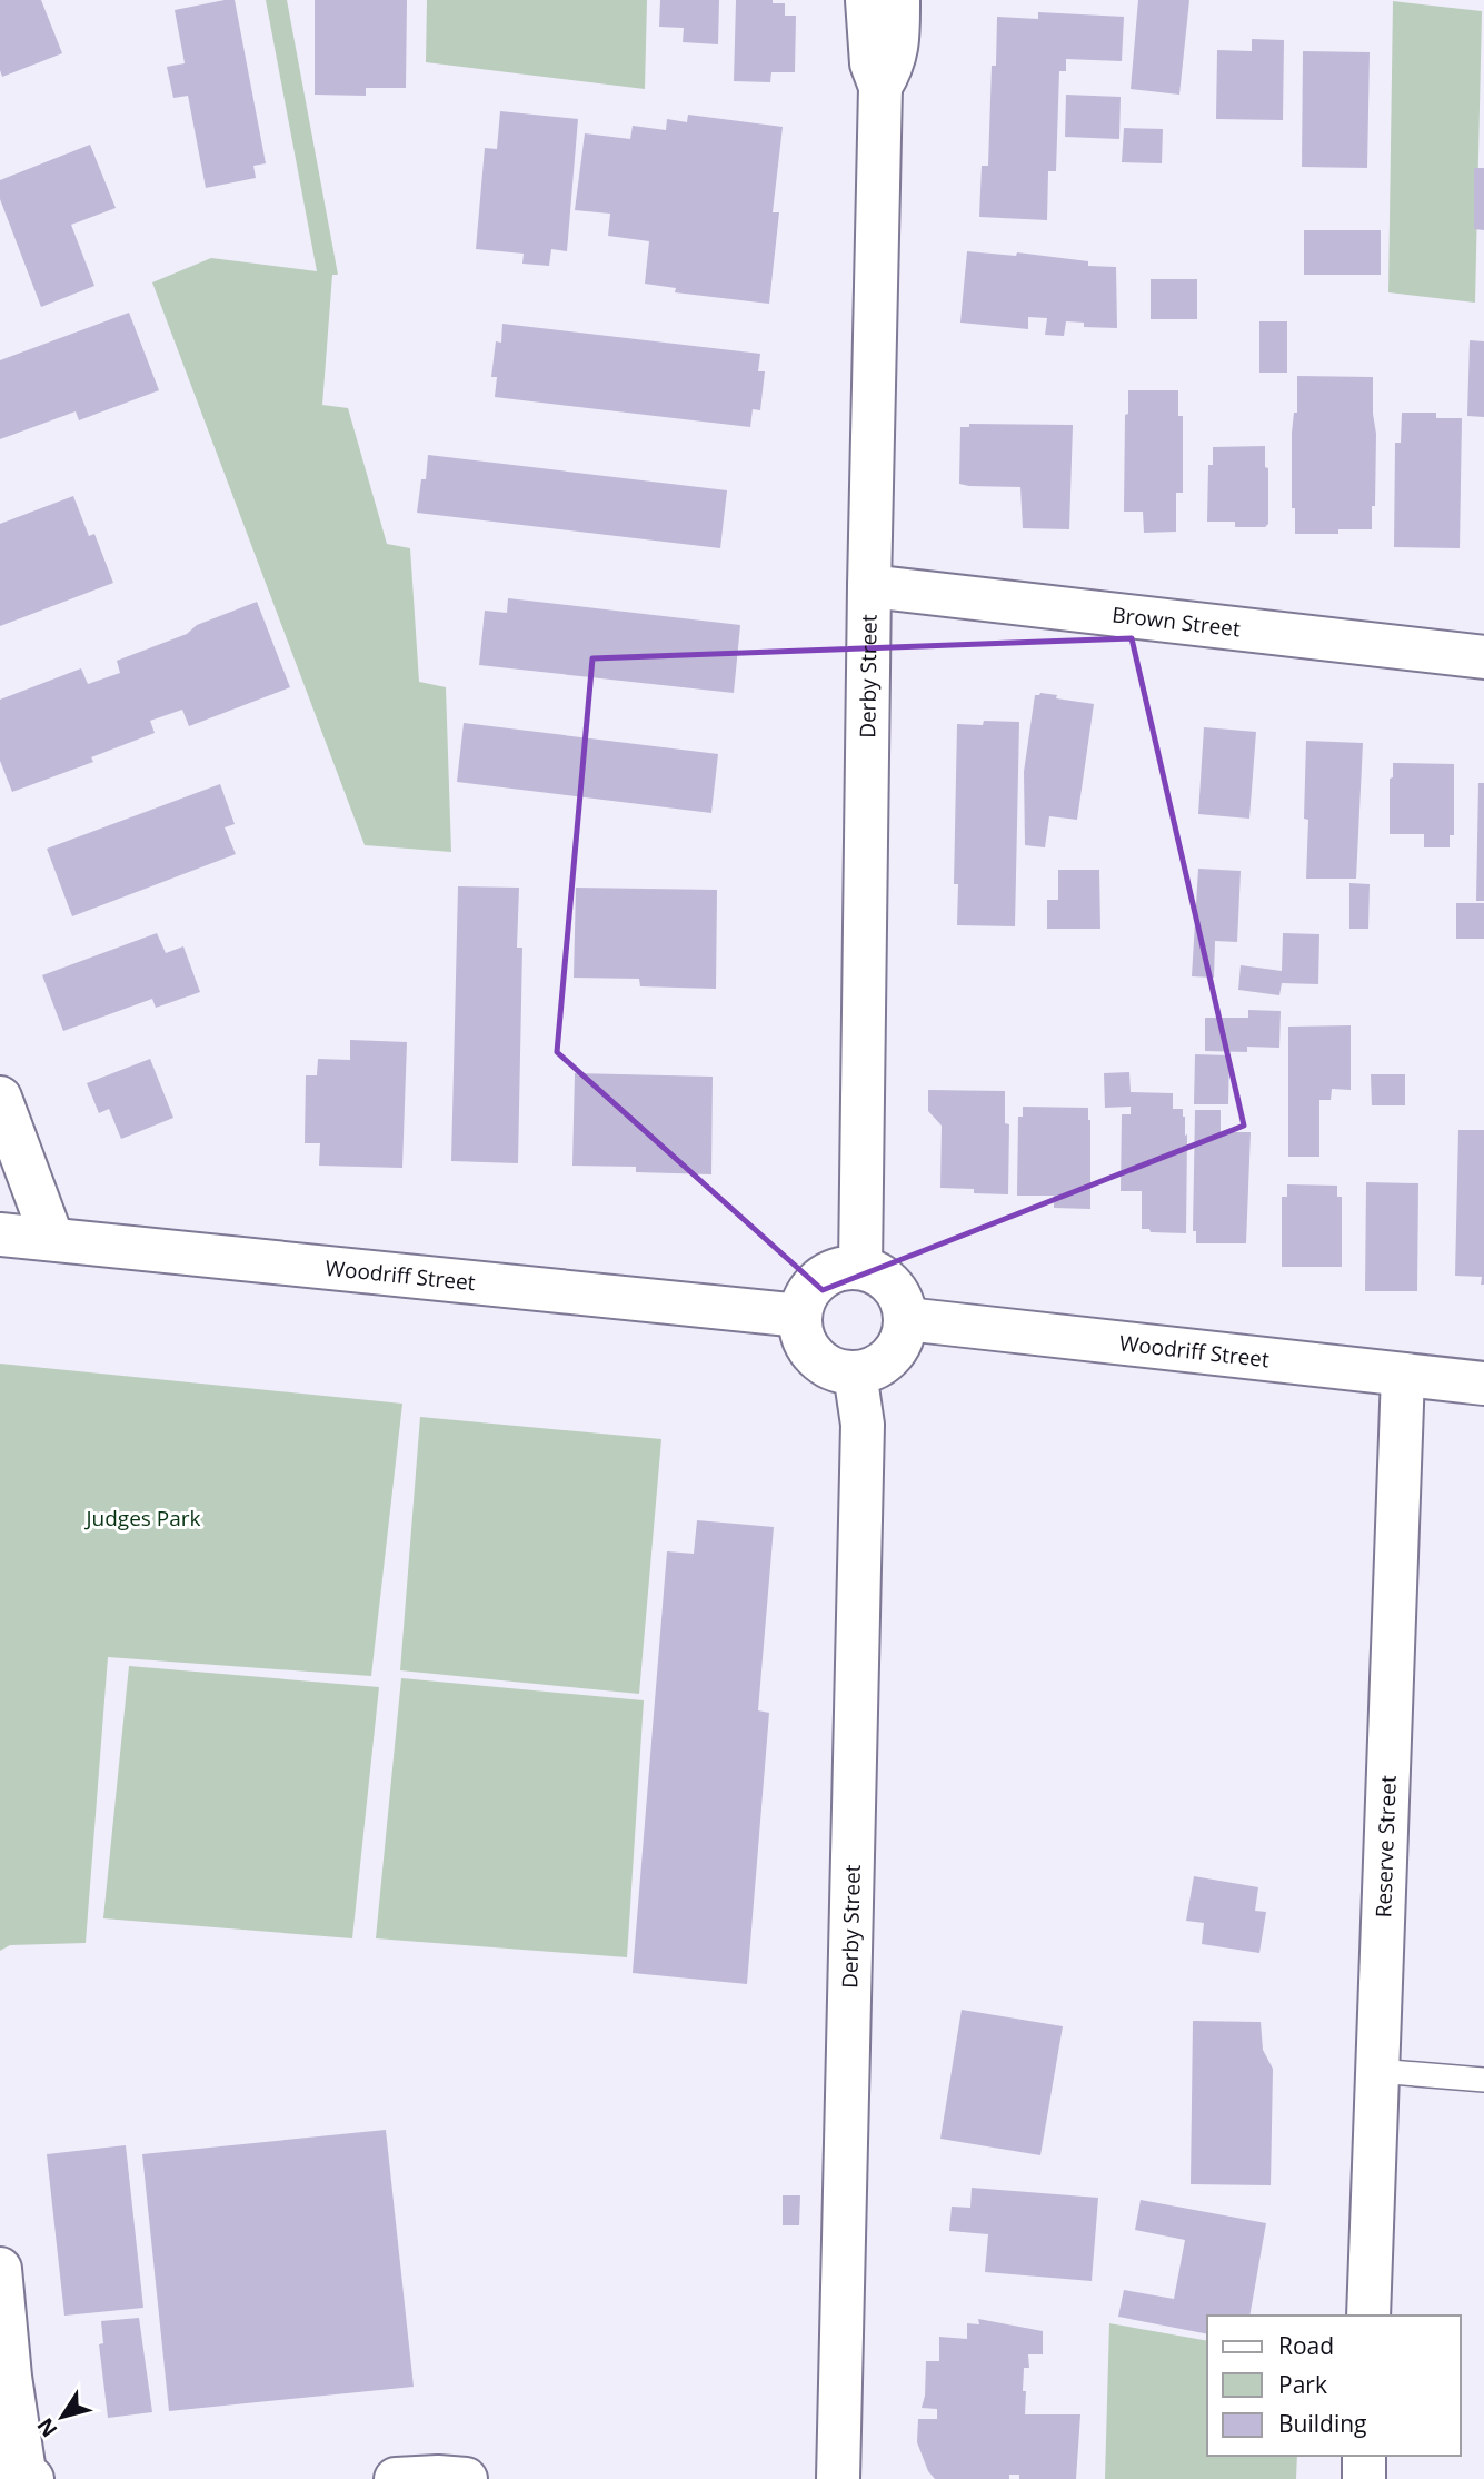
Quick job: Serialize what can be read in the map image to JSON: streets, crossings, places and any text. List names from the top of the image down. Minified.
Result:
{"streets":{"street":["Brown Street","Derby Street","Woodriff Street","Reserve Street"]},"crossings":[["Brown Street","Derby Street"],["Derby Street","Woodriff Street"],["Woodriff Street","Reserve Street"]],"parks":["Judges Park"],"legend":["Road","Park","Building"],"north":"bottom left"}
